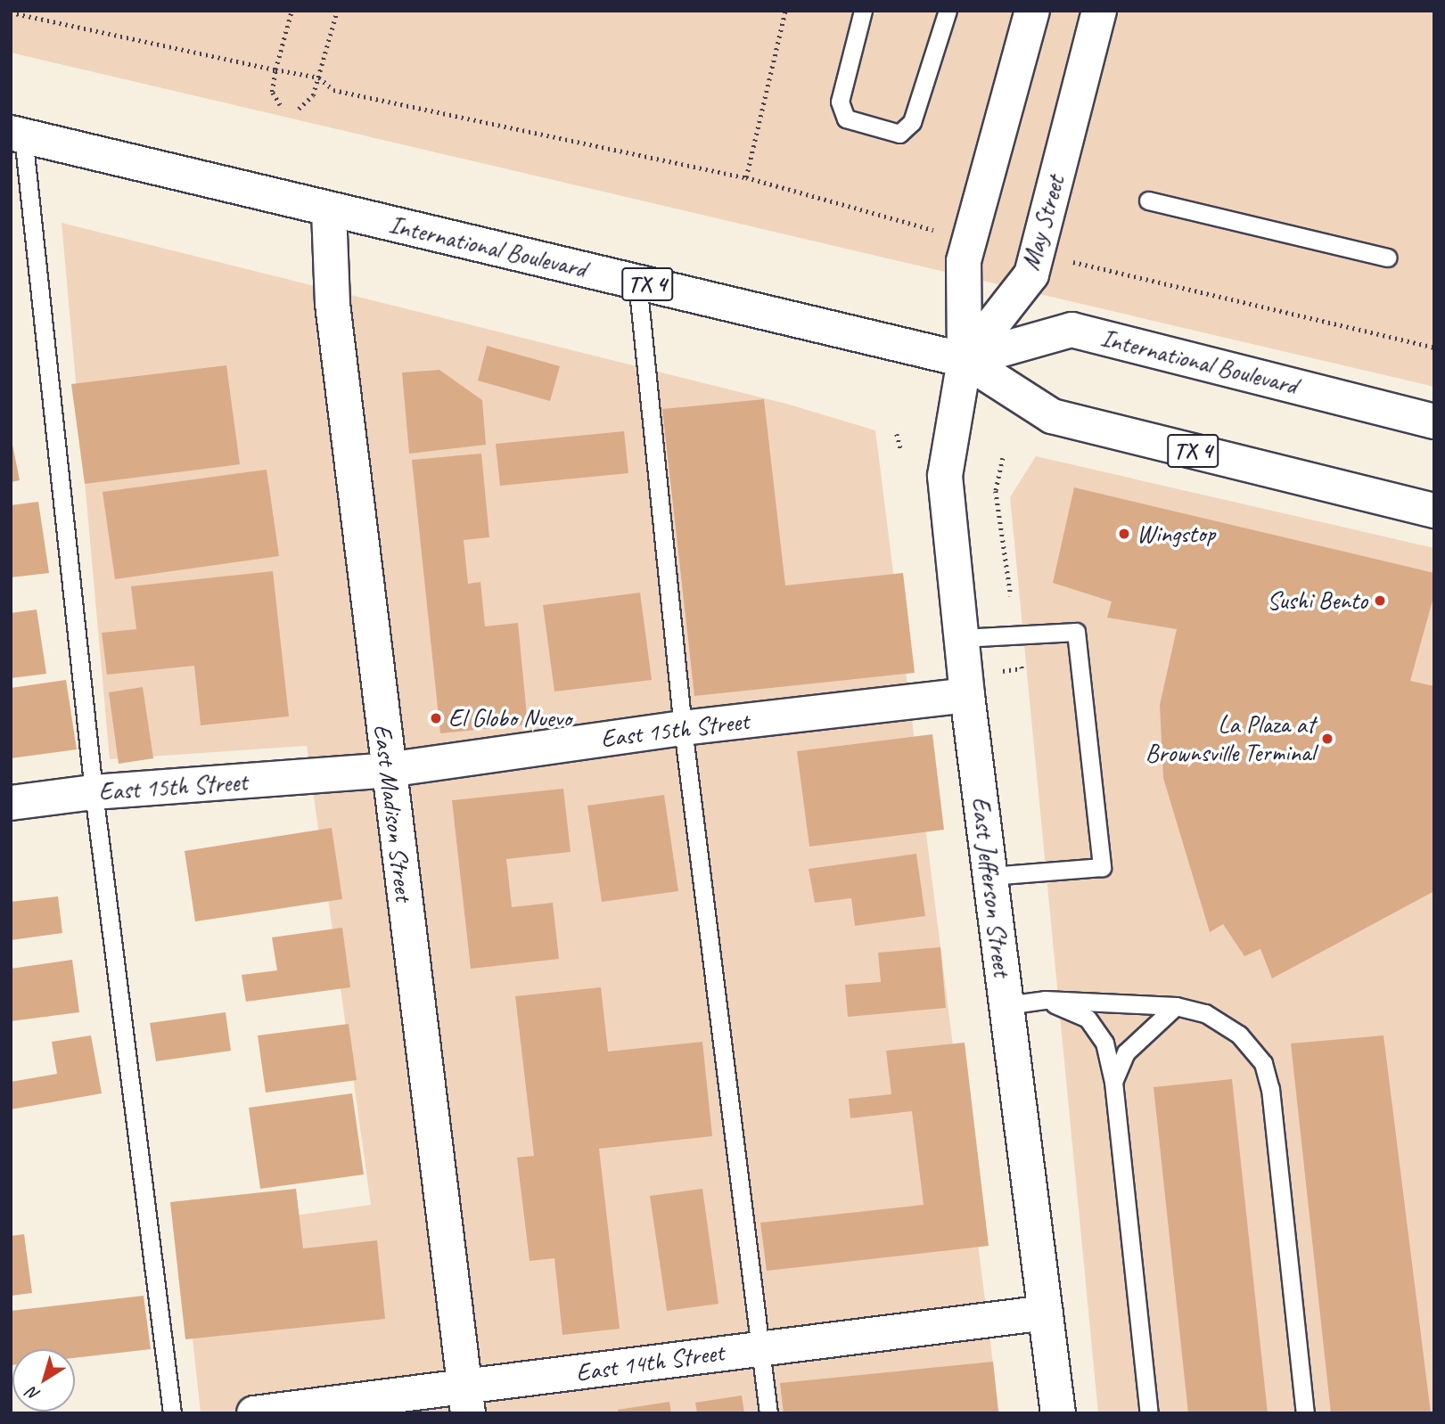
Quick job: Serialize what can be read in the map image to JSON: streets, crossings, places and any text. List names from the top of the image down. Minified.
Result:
{"streets":{"street":["May Street","International Boulevard","TX 4","East 15th Street","East Madison Street","East Jefferson Street","East 14th Street"]},"crossings":[["May Street","International Boulevard"],["May Street","East Jefferson Street"],["International Boulevard","East Madison Street"],["International Boulevard","East Jefferson Street"],["East 15th Street","East Madison Street"],["East 15th Street","East Jefferson Street"],["East Madison Street","East 14th Street"],["East Jefferson Street","East 14th Street"]],"places":["Wingstop","Sushi Bento","El Globo Nuevo","La Plaza at Brownsville Terminal"],"north":"bottom left"}
